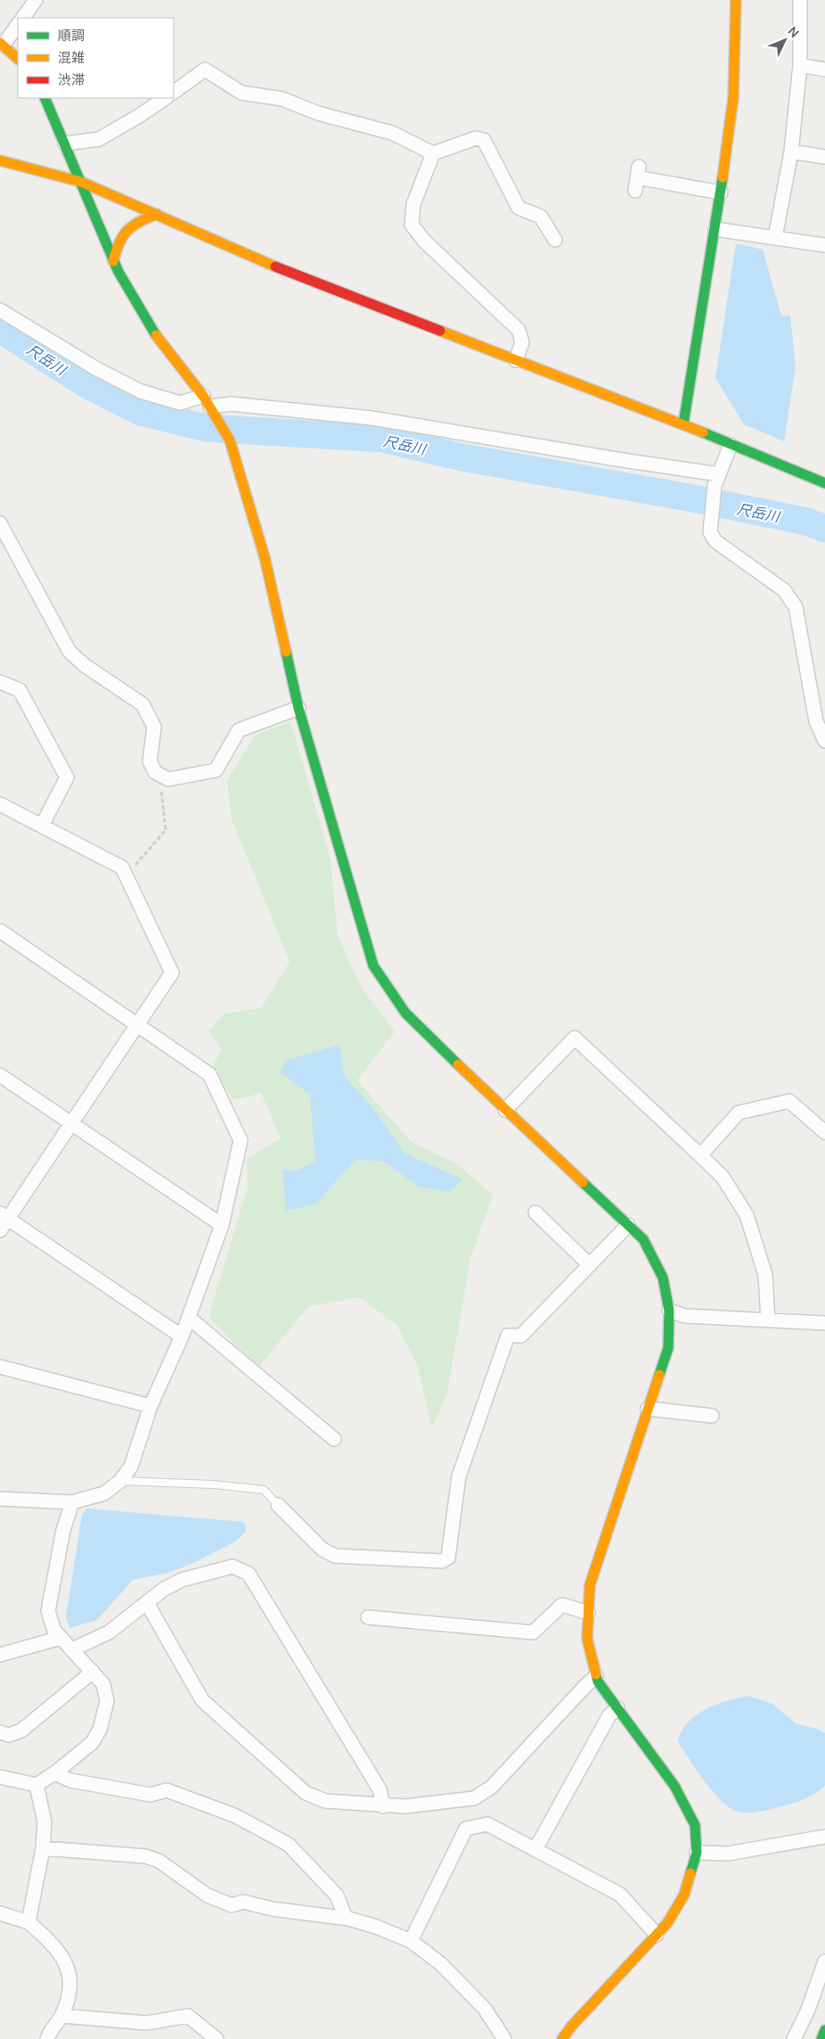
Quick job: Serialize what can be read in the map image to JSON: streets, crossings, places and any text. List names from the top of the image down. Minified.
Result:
{"water":["尺岳川"],"legend":["順調","混雑","渋滞"],"north":"top right"}
